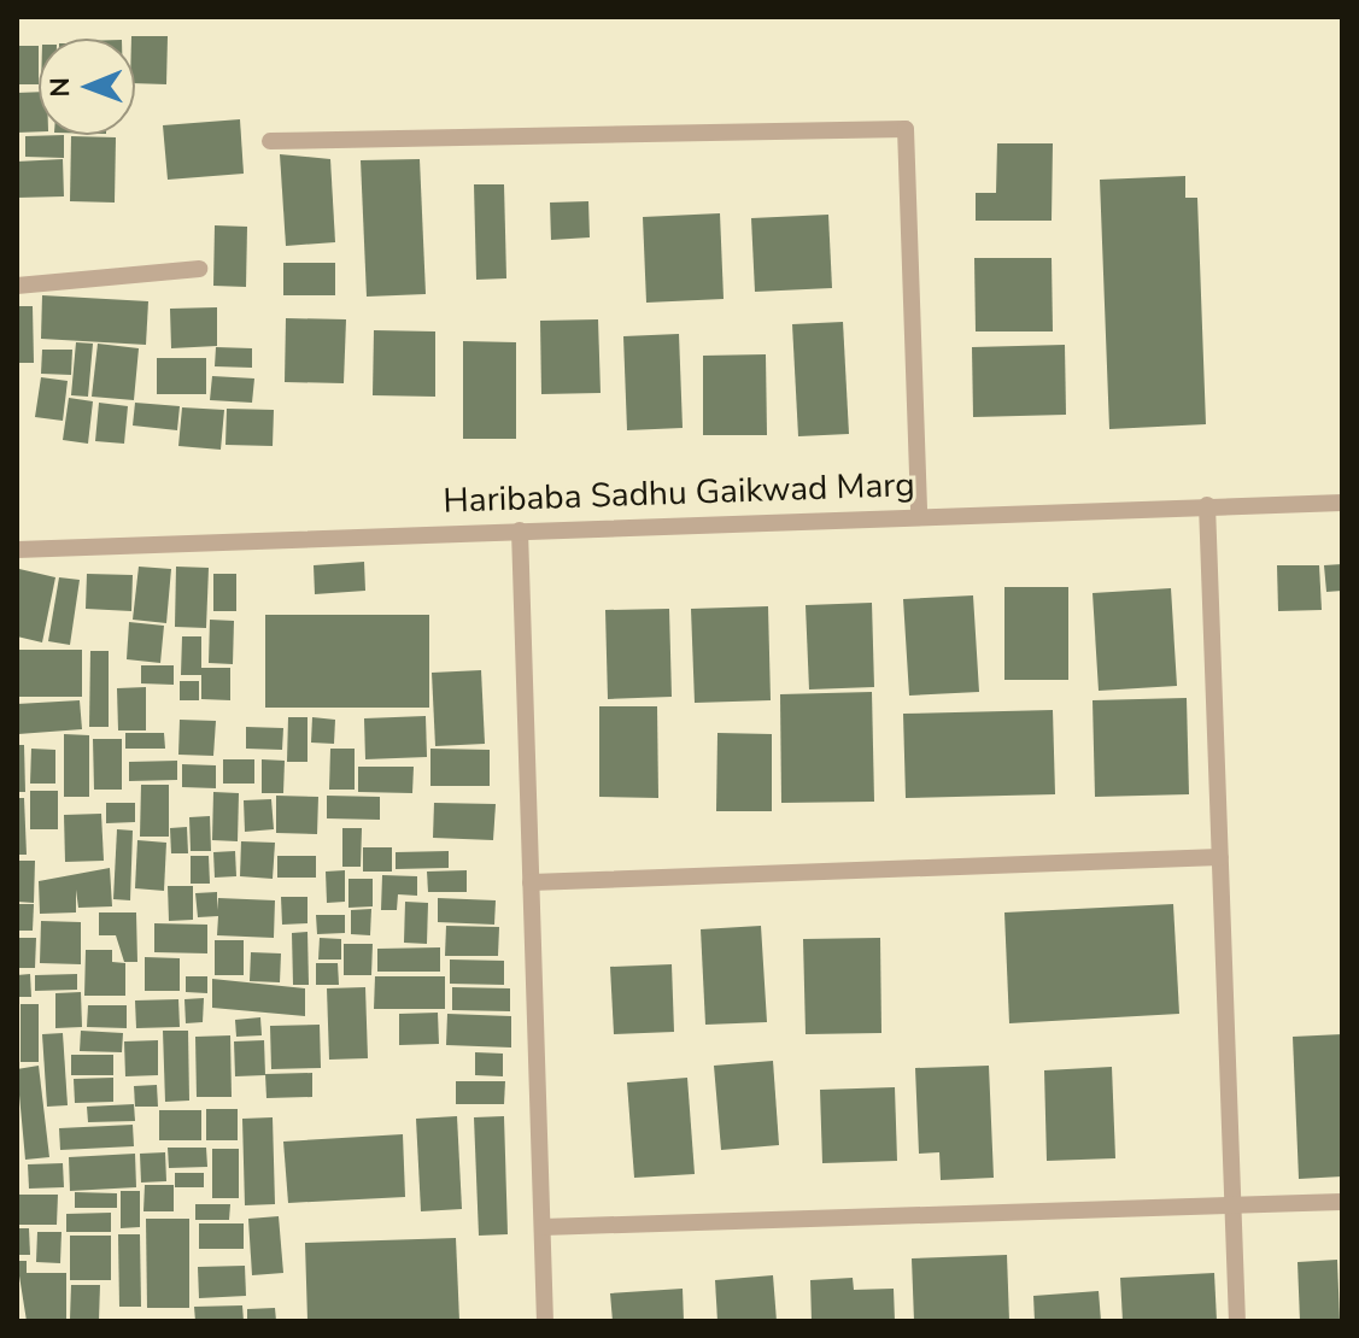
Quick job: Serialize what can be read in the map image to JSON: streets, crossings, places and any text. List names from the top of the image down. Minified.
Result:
{"streets":{"lane":["Haribaba Sadhu Gaikwad Marg"]},"north":"left"}
